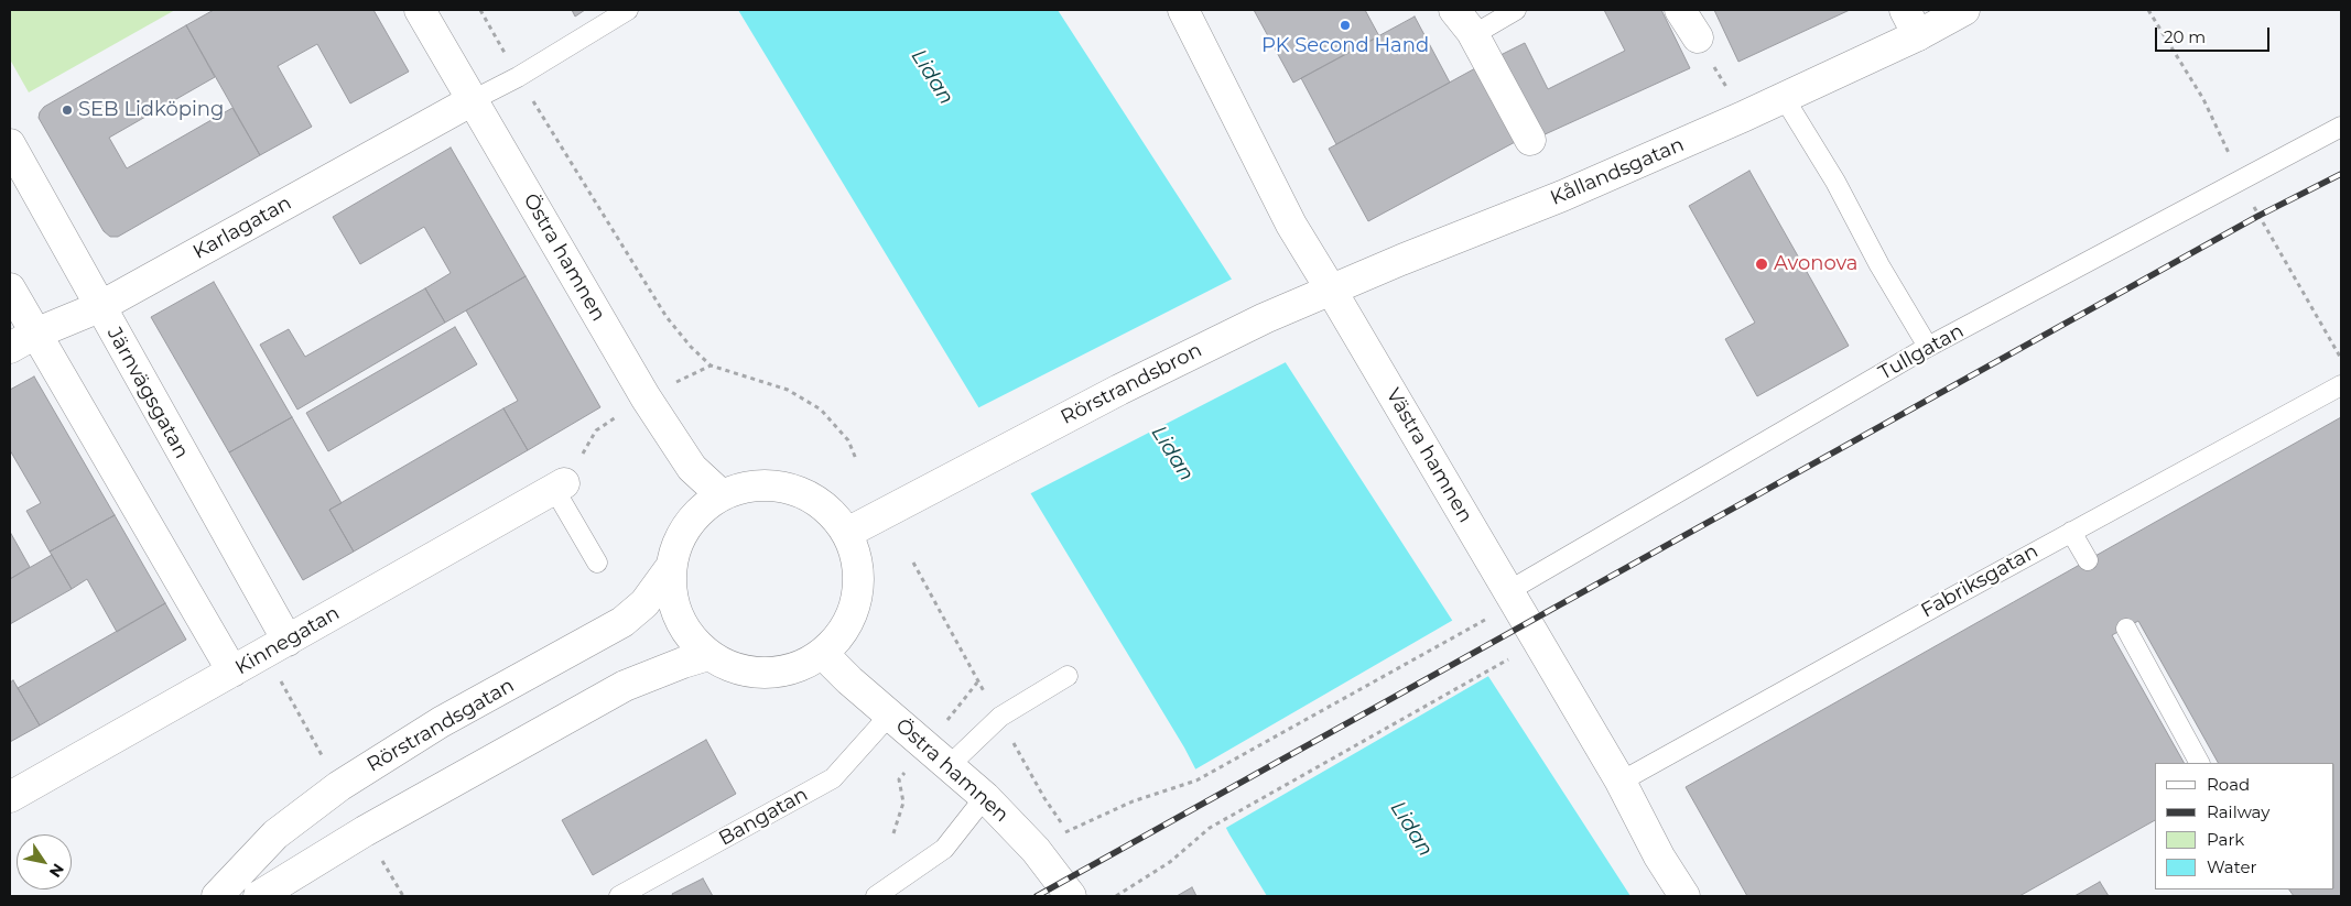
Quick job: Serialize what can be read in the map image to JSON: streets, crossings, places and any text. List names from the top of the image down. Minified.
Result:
{"streets":{"street":["Kållandsgatan","Karlagatan","Östra hamnen","Rörstrandsbron","Järnvägsgatan","Västra hamnen","Kinnegatan","Rörstrandsgatan"],"lane":["Tullgatan","Fabriksgatan","Bangatan"]},"crossings":[["Kållandsgatan","Rörstrandsbron"],["Kållandsgatan","Västra hamnen"],["Karlagatan","Östra hamnen"],["Karlagatan","Järnvägsgatan"],["Östra hamnen","Rörstrandsbron"],["Östra hamnen","Rörstrandsgatan"],["Östra hamnen","Bangatan"],["Tullgatan","Västra hamnen"],["Rörstrandsbron","Rörstrandsgatan"],["Järnvägsgatan","Kinnegatan"],["Västra hamnen","Fabriksgatan"]],"water":["Lidan"],"places":["PK Second Hand","SEB Lidköping","Avonova"],"legend":["Road","Railway","Park","Water"],"scale_bar":"20 m","north":"bottom right"}
